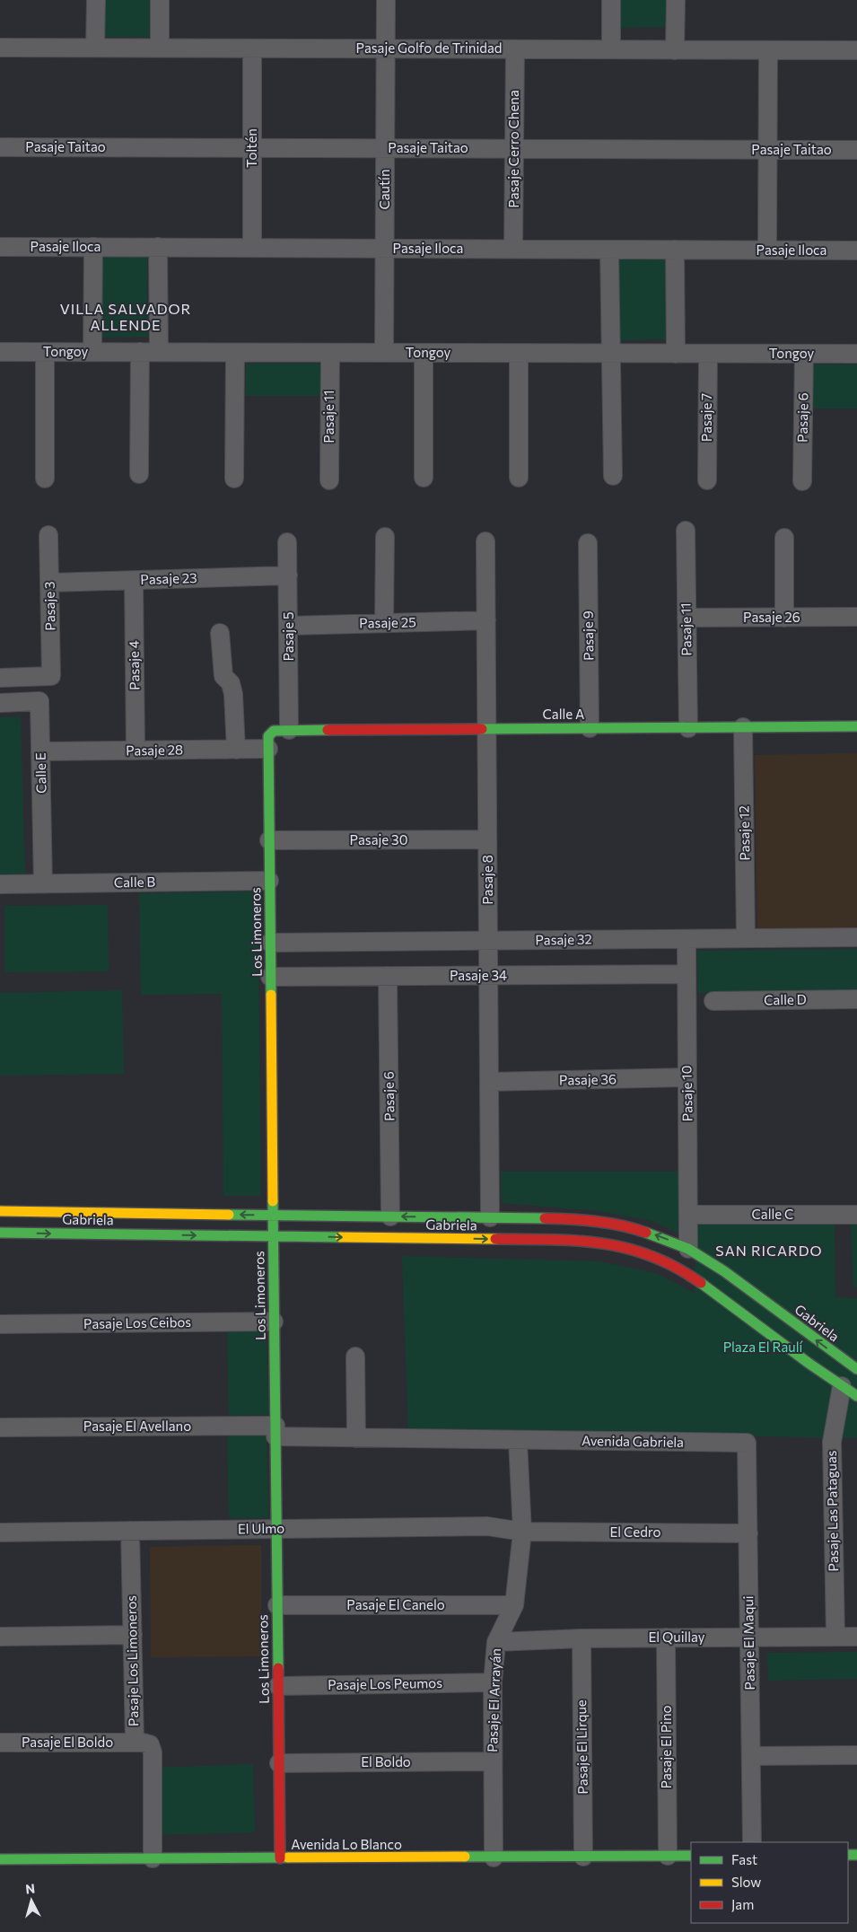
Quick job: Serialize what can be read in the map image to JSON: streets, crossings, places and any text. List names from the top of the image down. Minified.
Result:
{"streets":{"street":["Pasaje Golfo de Trinidad","Pasaje Taitao","Toltén","Pasaje Cerro Chena","Cautín","Pasaje Iloca","Tongoy","Pasaje 11","Pasaje 7","Pasaje 6","Pasaje 23","Pasaje 3","Pasaje 26","Pasaje 25","Pasaje 9","Pasaje 5","Pasaje 4","Calle A","Pasaje 28","Calle E","Pasaje 12","Pasaje 30","Pasaje 8","Calle B","Los Limoneros","Pasaje 32","Pasaje 34","Calle D","Pasaje 36","Pasaje 10","Calle C","Gabriela","Pasaje Los Ceibos","Pasaje El Avellano","Avenida Gabriela","Pasaje Las Pataguas","El Ulmo","El Cedro","Pasaje El Canelo","El Quillay","Pasaje El Maqui","Pasaje Los Limoneros","Pasaje Los Peumos","Pasaje El Arrayán","Pasaje El Boldo","Pasaje El Lirque","Pasaje El Pino","El Boldo","Avenida Lo Blanco"]},"crossings":[["Pasaje Golfo de Trinidad","Toltén"],["Pasaje Golfo de Trinidad","Pasaje Cerro Chena"],["Pasaje Golfo de Trinidad","Cautín"],["Pasaje Taitao","Toltén"],["Pasaje Taitao","Pasaje Cerro Chena"],["Pasaje Taitao","Cautín"],["Toltén","Pasaje Iloca"],["Pasaje Cerro Chena","Pasaje Iloca"],["Cautín","Pasaje Iloca"],["Cautín","Tongoy"],["Tongoy","Pasaje 11"],["Tongoy","Pasaje 7"],["Tongoy","Pasaje 6"],["Pasaje 11","Pasaje 26"],["Pasaje 11","Calle A"],["Pasaje 6","Pasaje 34"],["Pasaje 6","Gabriela"],["Pasaje 23","Pasaje 3"],["Pasaje 23","Pasaje 5"],["Pasaje 23","Pasaje 4"],["Pasaje 25","Pasaje 5"],["Pasaje 25","Pasaje 8"],["Pasaje 9","Calle A"],["Pasaje 5","Calle A"],["Pasaje 4","Pasaje 28"],["Calle A","Pasaje 28"],["Calle A","Pasaje 12"],["Calle A","Pasaje 8"],["Calle A","Los Limoneros"],["Pasaje 28","Calle E"],["Pasaje 28","Los Limoneros"],["Calle E","Calle B"],["Pasaje 12","Pasaje 32"],["Pasaje 30","Pasaje 8"],["Pasaje 30","Los Limoneros"],["Pasaje 8","Pasaje 32"],["Pasaje 8","Pasaje 34"],["Pasaje 8","Pasaje 36"],["Pasaje 8","Gabriela"],["Calle B","Los Limoneros"],["Los Limoneros","Pasaje 32"],["Los Limoneros","Pasaje 34"],["Los Limoneros","Gabriela"],["Los Limoneros","Pasaje Los Ceibos"],["Los Limoneros","Pasaje El Avellano"],["Los Limoneros","El Ulmo"],["Los Limoneros","Pasaje El Canelo"],["Los Limoneros","Pasaje Los Peumos"],["Los Limoneros","El Boldo"],["Los Limoneros","Avenida Lo Blanco"],["Pasaje 32","Pasaje 10"],["Pasaje 34","Pasaje 10"],["Pasaje 36","Pasaje 10"],["Pasaje 10","Calle C"],["Pasaje 10","Gabriela"],["Gabriela","Pasaje Las Pataguas"],["Pasaje El Avellano","Avenida Gabriela"],["Pasaje El Avellano","Pasaje El Arrayán"],["Avenida Gabriela","Pasaje El Maqui"],["Avenida Gabriela","Pasaje El Arrayán"],["Pasaje Las Pataguas","El Quillay"],["El Ulmo","El Cedro"],["El Ulmo","Pasaje Los Limoneros"],["El Ulmo","Pasaje El Arrayán"],["El Cedro","Pasaje El Maqui"],["El Cedro","Pasaje El Arrayán"],["Pasaje El Canelo","Pasaje El Arrayán"],["El Quillay","Pasaje El Maqui"],["El Quillay","Pasaje El Arrayán"],["El Quillay","Pasaje El Lirque"],["El Quillay","Pasaje El Pino"],["Pasaje Los Limoneros","Pasaje El Boldo"],["Pasaje Los Limoneros","Avenida Lo Blanco"],["Pasaje Los Peumos","Pasaje El Arrayán"],["Pasaje El Arrayán","El Boldo"],["Pasaje El Arrayán","Avenida Lo Blanco"],["Pasaje El Lirque","Avenida Lo Blanco"],["Pasaje El Pino","Avenida Lo Blanco"]],"districts":["VILLA SALVADOR ALLENDE","SAN RICARDO"],"parks":["Plaza El Raulí"],"legend":["Fast","Slow","Jam"],"north":"top"}
